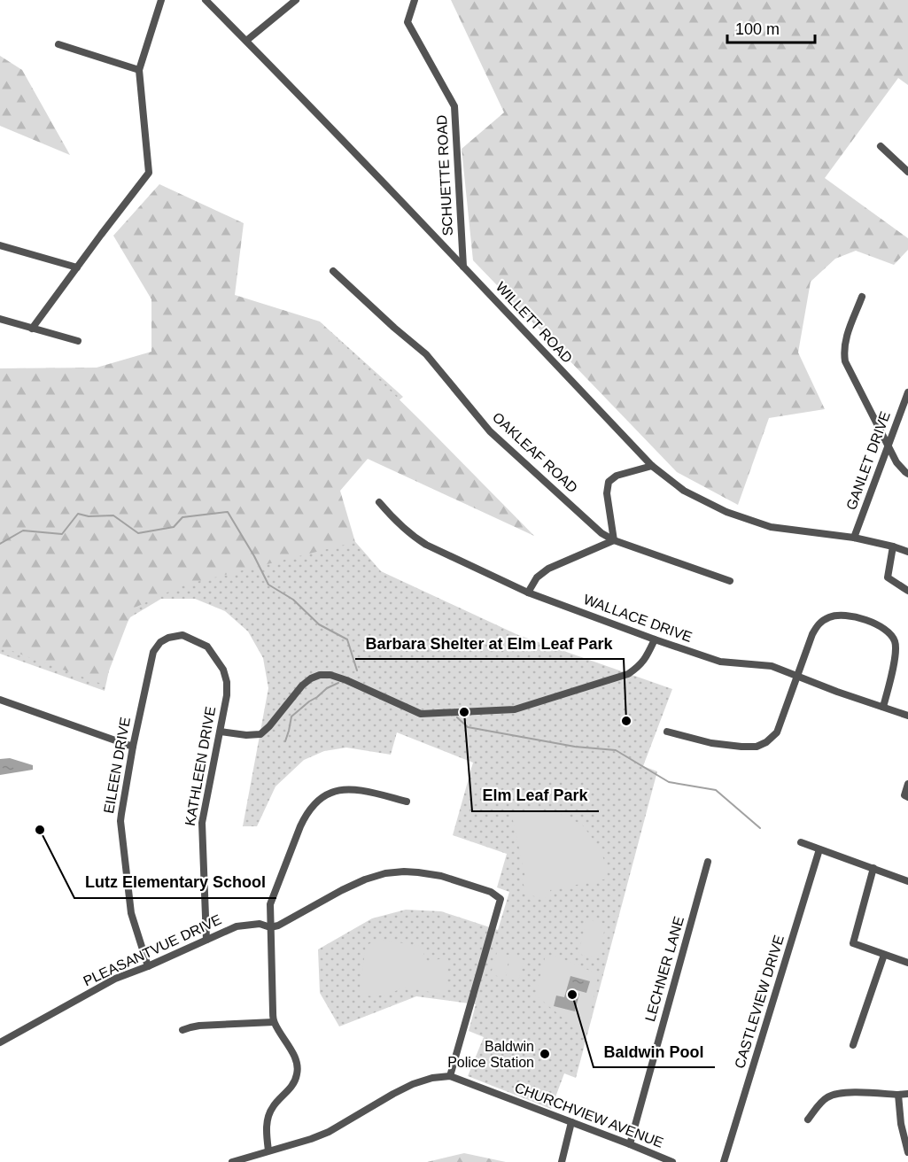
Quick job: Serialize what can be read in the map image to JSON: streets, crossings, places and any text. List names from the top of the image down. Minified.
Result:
{"streets":{"street":["SCHUETTE ROAD","WILLETT ROAD","OAKLEAF ROAD","GANLET DRIVE","WALLACE DRIVE","EILEEN DRIVE","KATHLEEN DRIVE","PLEASANTVUE DRIVE","LECHNER LANE","CASTLEVIEW DRIVE","CHURCHVIEW AVENUE"]},"crossings":[["SCHUETTE ROAD","WILLETT ROAD"],["WILLETT ROAD","GANLET DRIVE"],["EILEEN DRIVE","KATHLEEN DRIVE"],["EILEEN DRIVE","PLEASANTVUE DRIVE"],["KATHLEEN DRIVE","PLEASANTVUE DRIVE"],["PLEASANTVUE DRIVE","CHURCHVIEW AVENUE"],["LECHNER LANE","CHURCHVIEW AVENUE"]],"places":["Elm Leaf Park","Barbara Shelter at Elm Leaf Park","Lutz Elementary School","Baldwin Pool","Baldwin Police Station"],"scale_bar":"100 m"}
